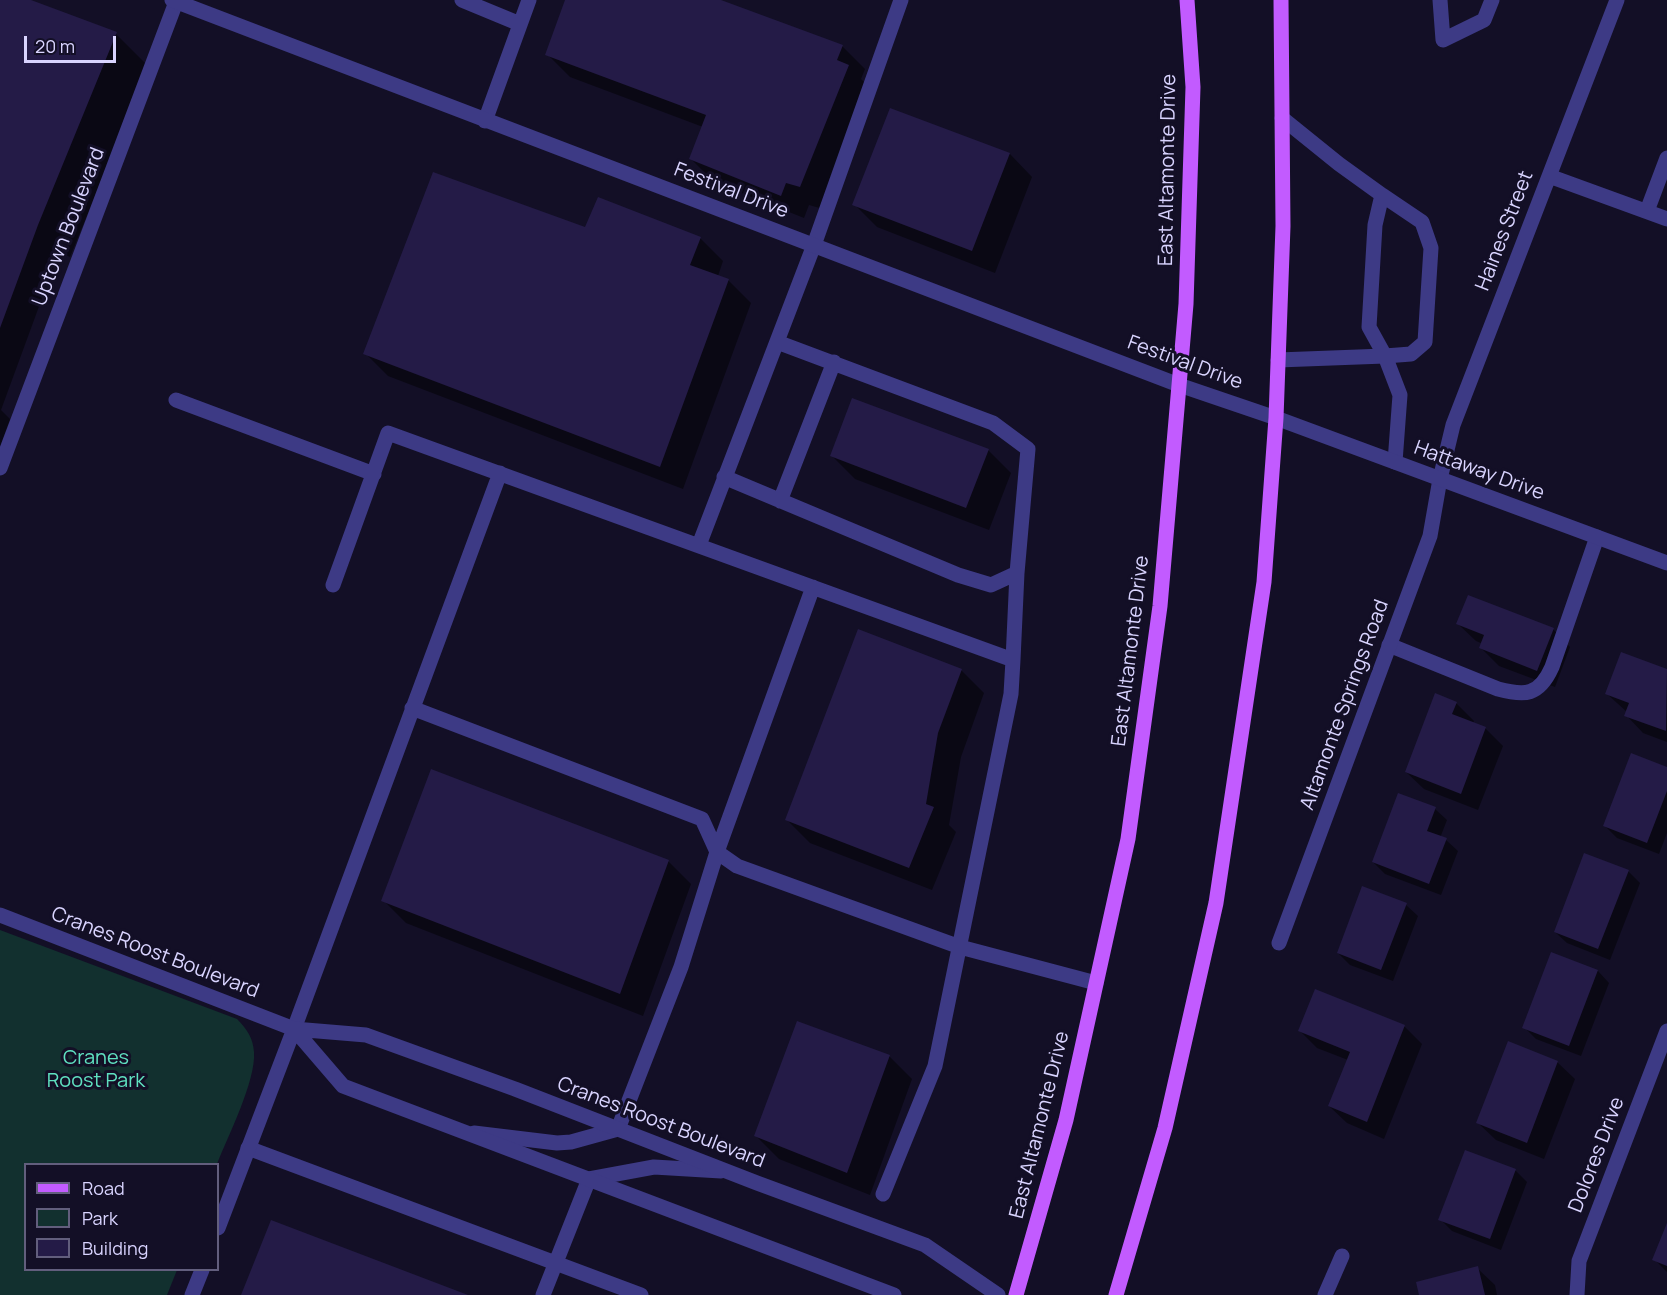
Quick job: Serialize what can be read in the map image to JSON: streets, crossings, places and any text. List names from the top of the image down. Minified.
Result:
{"streets":{"main road":["East Altamonte Drive"],"street":["Festival Drive","Uptown Boulevard","Haines Street","Hattaway Drive","Altamonte Springs Road","Cranes Roost Boulevard","Dolores Drive"]},"crossings":[["East Altamonte Drive","Festival Drive"],["Festival Drive","Uptown Boulevard"],["Festival Drive","Hattaway Drive"],["Haines Street","Hattaway Drive"],["Haines Street","Altamonte Springs Road"],["Hattaway Drive","Altamonte Springs Road"]],"parks":["Cranes Roost Park"],"legend":["Road","Park","Building"],"scale_bar":"20 m"}
